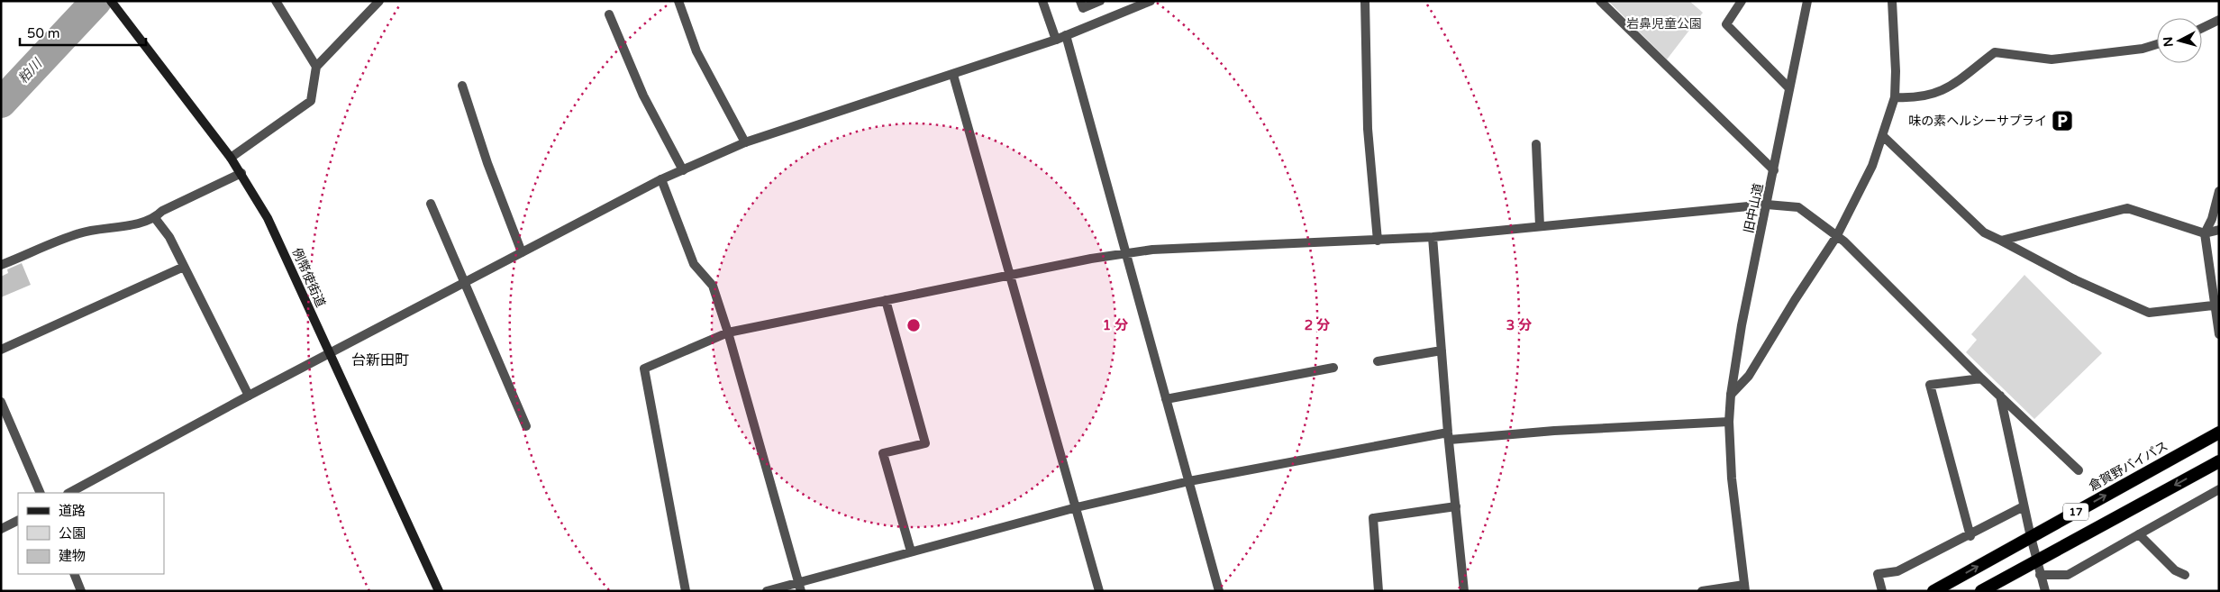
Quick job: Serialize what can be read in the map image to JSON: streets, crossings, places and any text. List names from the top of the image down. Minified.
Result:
{"streets":{"highway":["倉賀野バイパス","17"],"main road":["例幣使街道"],"street":["旧中山道"]},"districts":["台新田町"],"water":["粕川"],"parks":["岩鼻児童公園"],"places":{"parking":["味の素ヘルシーサプライ"]},"legend":["道路","公園","建物"],"scale_bar":"50 m","north":"left","rings":["1 分","2 分","3 分"]}
